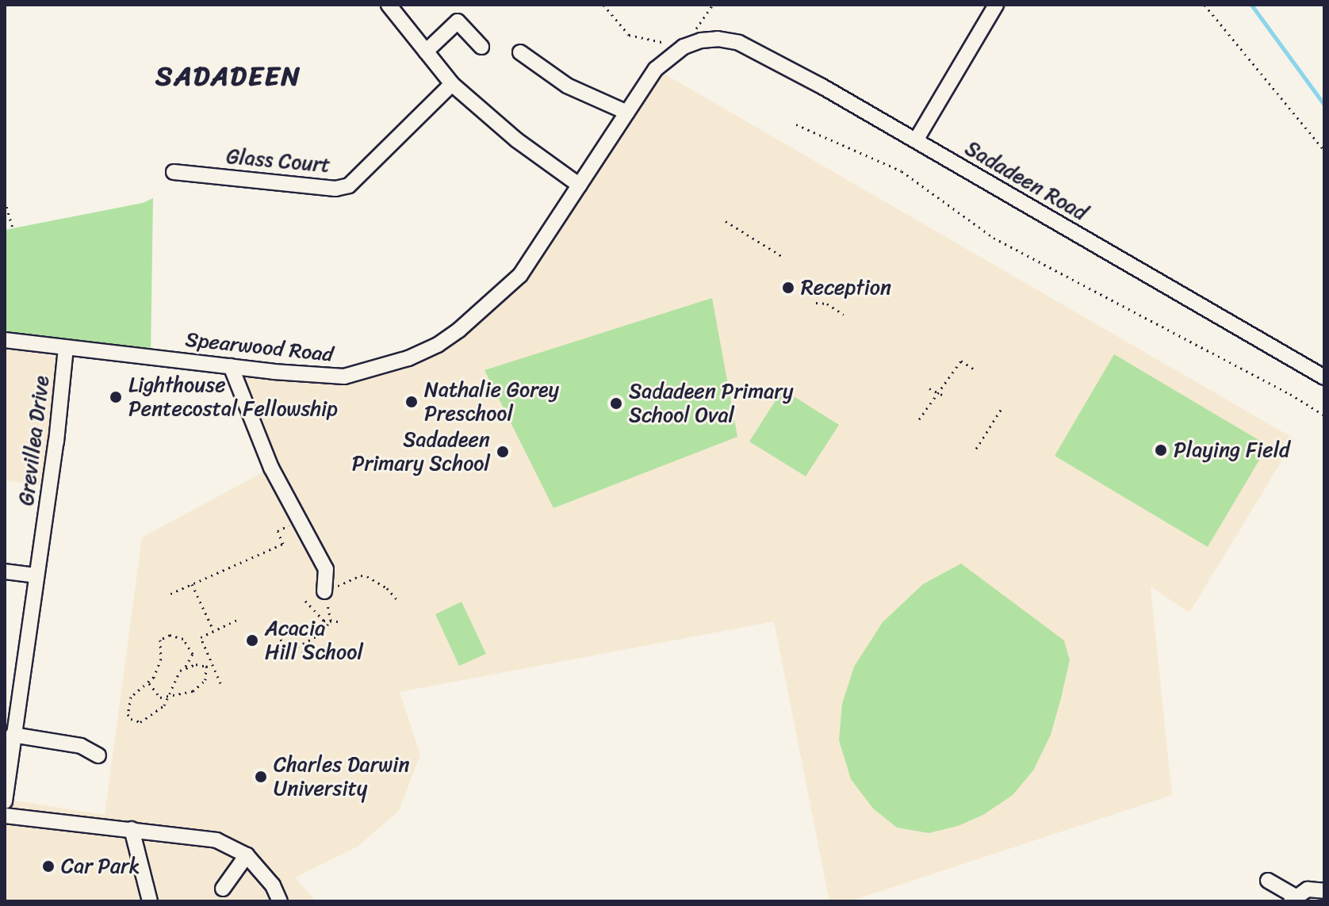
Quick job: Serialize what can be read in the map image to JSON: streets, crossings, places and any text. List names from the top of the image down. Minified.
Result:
{"streets":{"street":["Glass Court","Sadadeen Road","Spearwood Road","Grevillea Drive"]},"crossings":[["Sadadeen Road","Spearwood Road"],["Spearwood Road","Grevillea Drive"]],"districts":["SADADEEN"],"places":["Reception","Lighthouse Pentecostal Fellowship","Nathalie Gorey Preschool","Sadadeen Primary School Oval","Playing Field","Sadadeen Primary School","Acacia Hill School","Charles Darwin University","Car Park"]}
